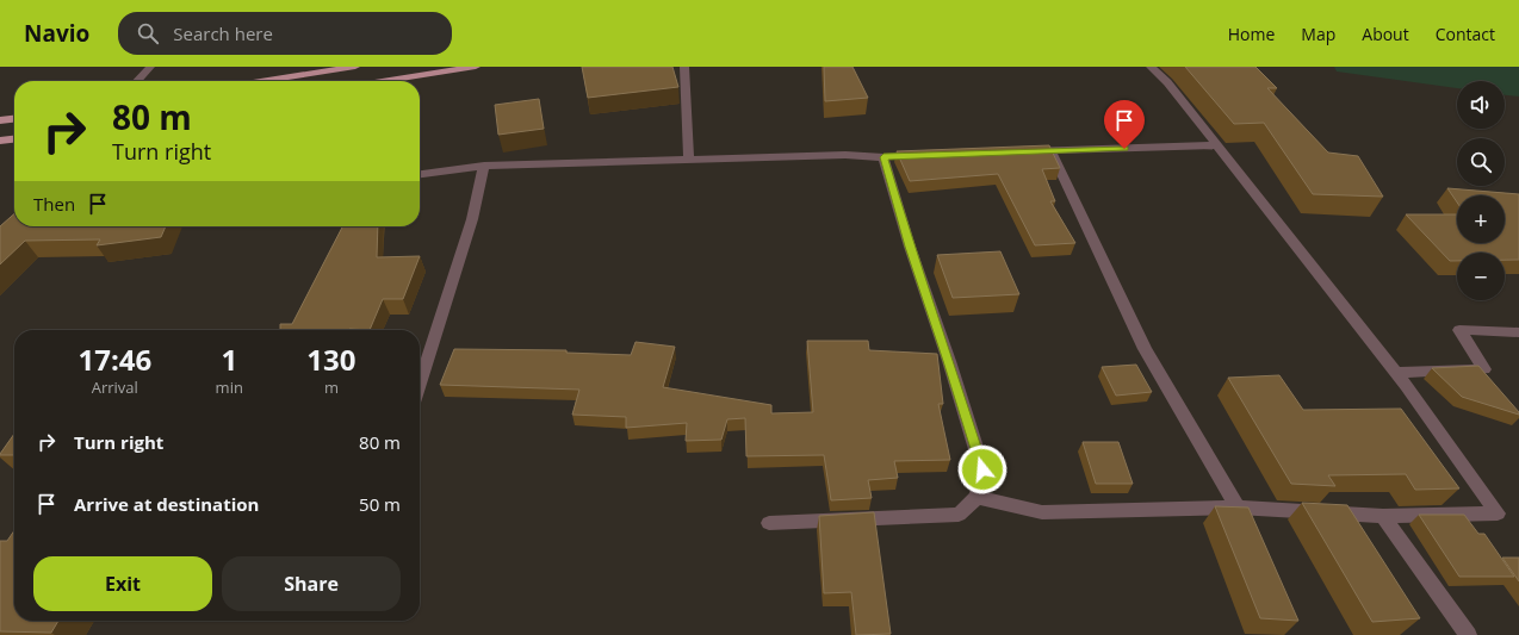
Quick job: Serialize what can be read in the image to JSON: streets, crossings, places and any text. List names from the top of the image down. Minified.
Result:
{"page":{"header":"Navio","search":"Search here","nav":["Home","Map","About","Contact"],"map_buttons":["+","−"],"turn":["80 m","Turn right"],"then":"Then","eta":["17:46","Arrival","1","min","130","m"],"list":[{"name":"Turn right","value":"80 m"},{"name":"Arrive at destination","value":"50 m"}],"buttons":["Exit","Share"]}}
